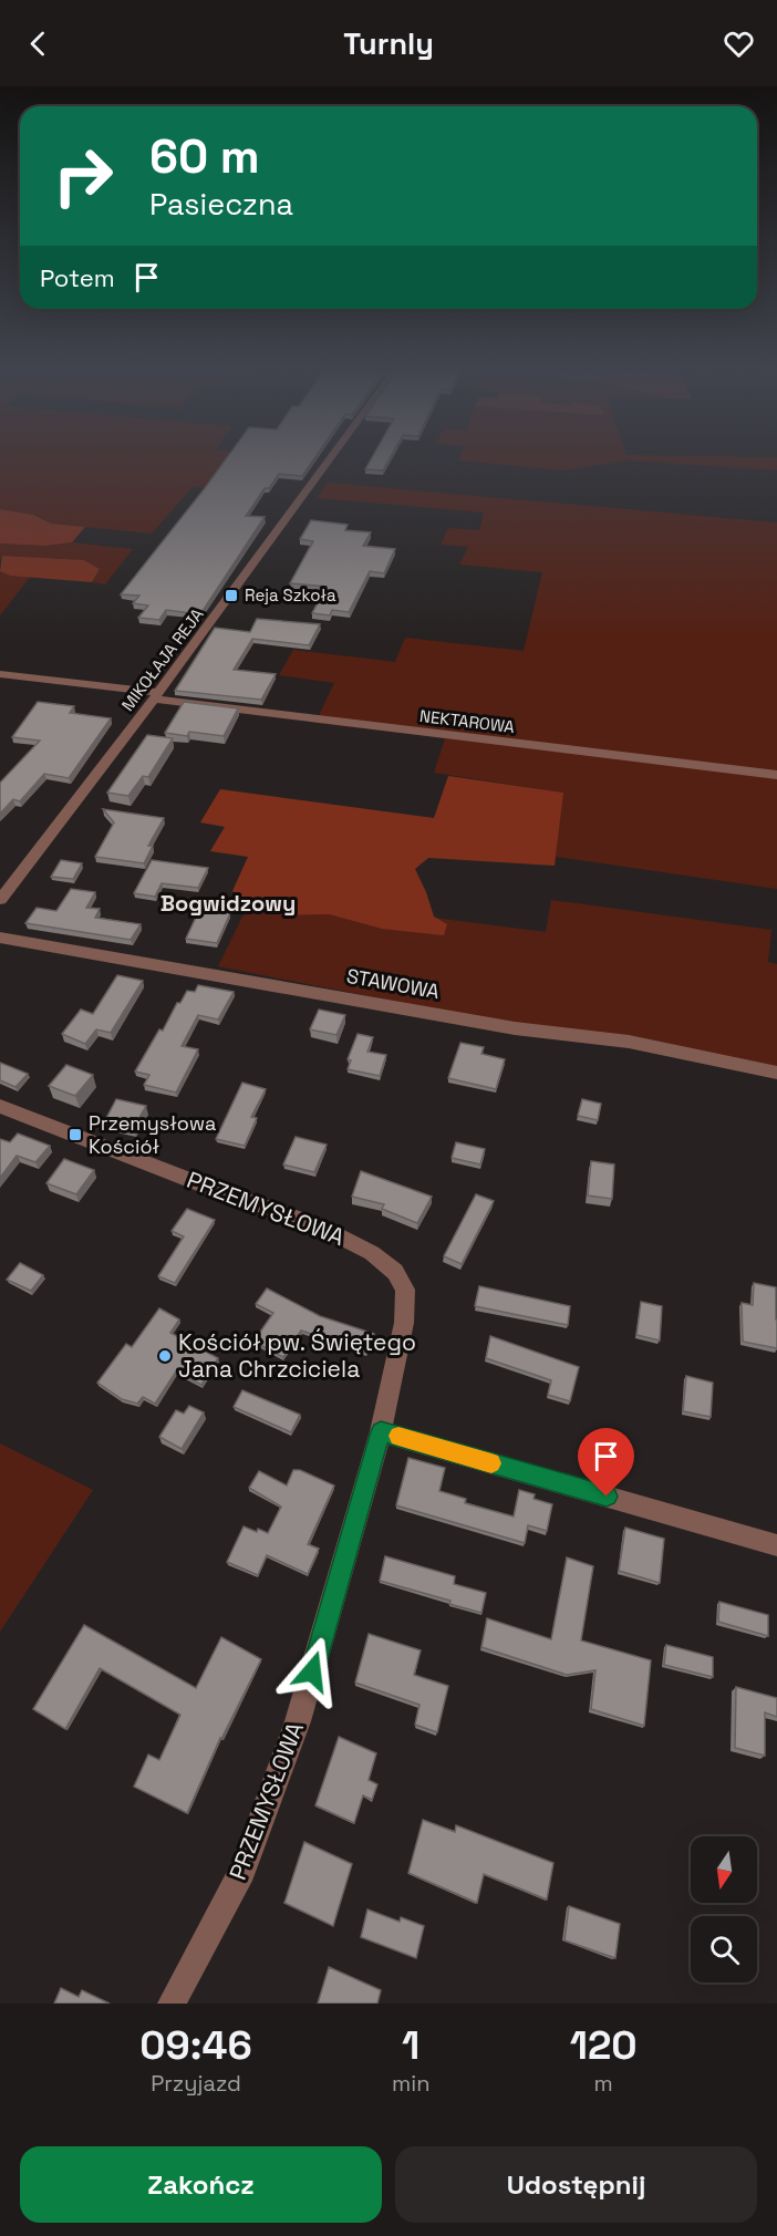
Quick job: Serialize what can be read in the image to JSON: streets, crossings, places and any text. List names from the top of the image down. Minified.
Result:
{"streets":{"street":["MIKOŁAJA REJA","NEKTAROWA","STAWOWA","PRZEMYSŁOWA"]},"crossings":[["MIKOŁAJA REJA","NEKTAROWA"]],"districts":["Bogwidzowy"],"places":{"transit":["Reja Szkoła","Przemysłowa Kościół"],"other":["Kościół pw. Świętego Jana Chrzciciela"]},"north":"bottom","page":{"header":"Turnly","turn":["60 m","Pasieczna"],"then":"Potem","eta":["09:46","Przyjazd","1","min","120","m"],"buttons":["Zakończ","Udostępnij"]}}
